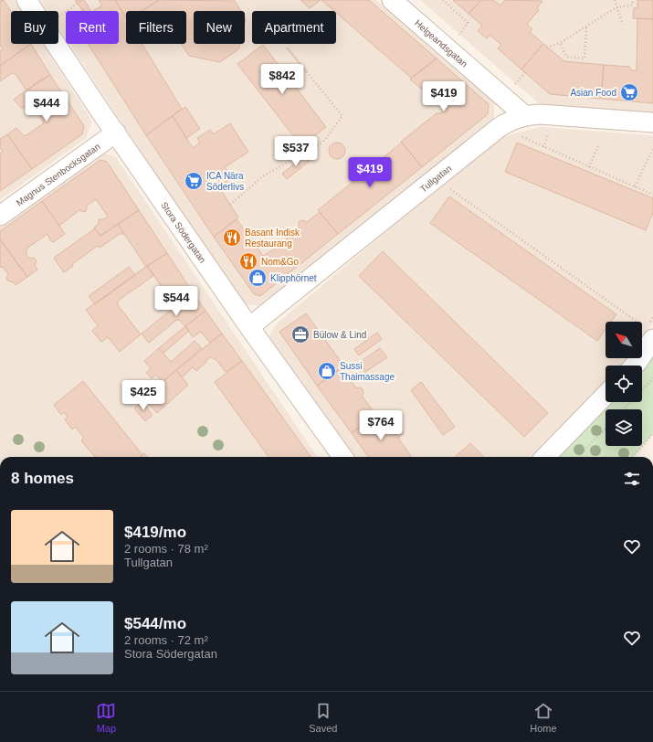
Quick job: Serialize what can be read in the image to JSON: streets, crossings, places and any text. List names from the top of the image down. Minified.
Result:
{"streets":{"street":["Helgeandsgatan","Magnus Stenbocksgatan","Tullgatan","Stora Södergatan"]},"crossings":[["Helgeandsgatan","Tullgatan"],["Magnus Stenbocksgatan","Stora Södergatan"],["Tullgatan","Stora Södergatan"]],"places":{"supermarket":["Asian Food","ICA Nära Söderlivs"],"restaurant":["Basant Indisk Restaurang","Nom&Go"],"shop":["Klipphörnet","Sussi Thaimassage"],"office":["Bülow & Lind"]},"north":"top left","page":{"chip":["Buy","Rent","Filters","New","Apartment"],"price":["$842","$419","$444","$537","$419","$544","$425","$764"],"heading":"8 homes","list":[{"name":"$419/mo","note":"2 rooms · 78 m² · Tullgatan"},{"name":"$544/mo","note":"2 rooms · 72 m² · Stora Södergatan"}],"tabs":["Map","Saved","Home"]}}
